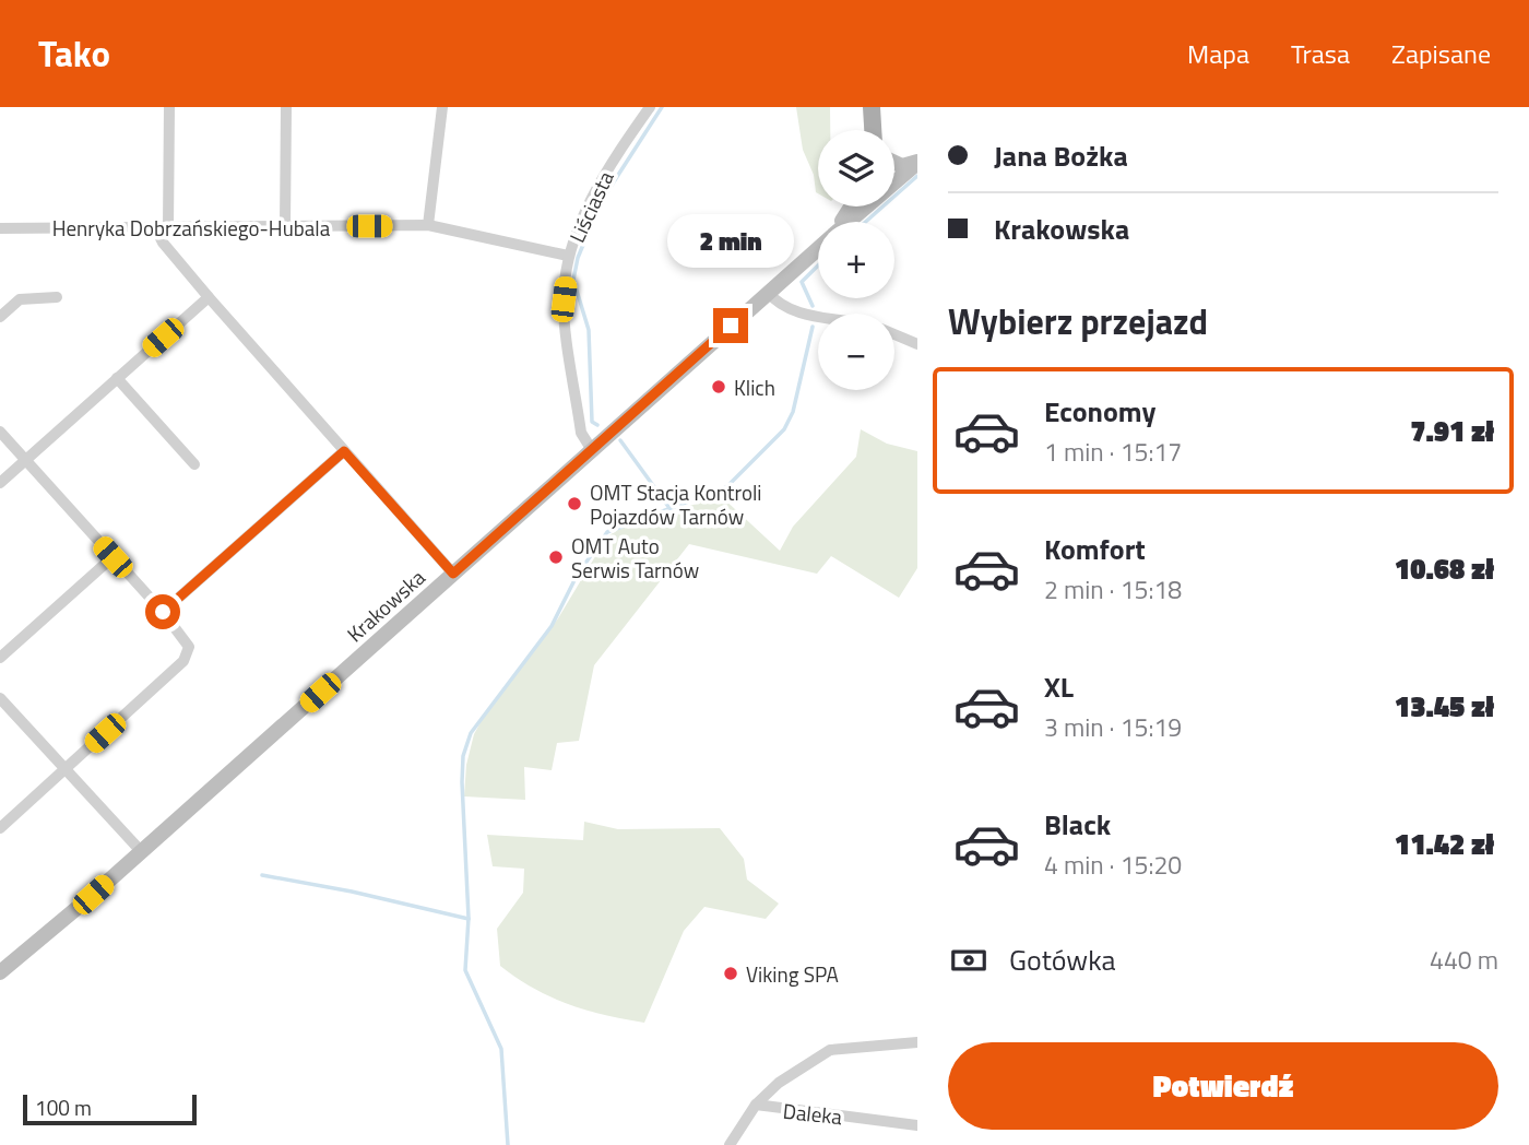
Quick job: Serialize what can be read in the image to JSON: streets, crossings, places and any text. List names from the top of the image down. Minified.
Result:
{"streets":{"main road":["Krakowska"],"street":["Liściasta","Henryka Dobrzańskiego-Hubala","Daleka"]},"crossings":[["Liściasta","Henryka Dobrzańskiego-Hubala"],["Liściasta","Krakowska"]],"places":["Klich","OMT Stacja Kontroli Pojazdów Tarnów","OMT Auto Serwis Tarnów","Viking SPA"],"scale_bar":"100 m","page":{"header":"Tako","nav":["Mapa","Trasa","Zapisane"],"banner":["Jana Bożka","Krakowska"],"map_buttons":["+","−"],"bubble":"2 min","heading":"Wybierz przejazd","list":[{"name":"Economy","note":"1 min · 15:17","value":"7.91 zł"},{"name":"Komfort","note":"2 min · 15:18","value":"10.68 zł"},{"name":"XL","note":"3 min · 15:19","value":"13.45 zł"},{"name":"Black","note":"4 min · 15:20","value":"11.42 zł"}],"pay":["Gotówka","440 m"],"buttons":"Potwierdź","scale":"100 m"}}
